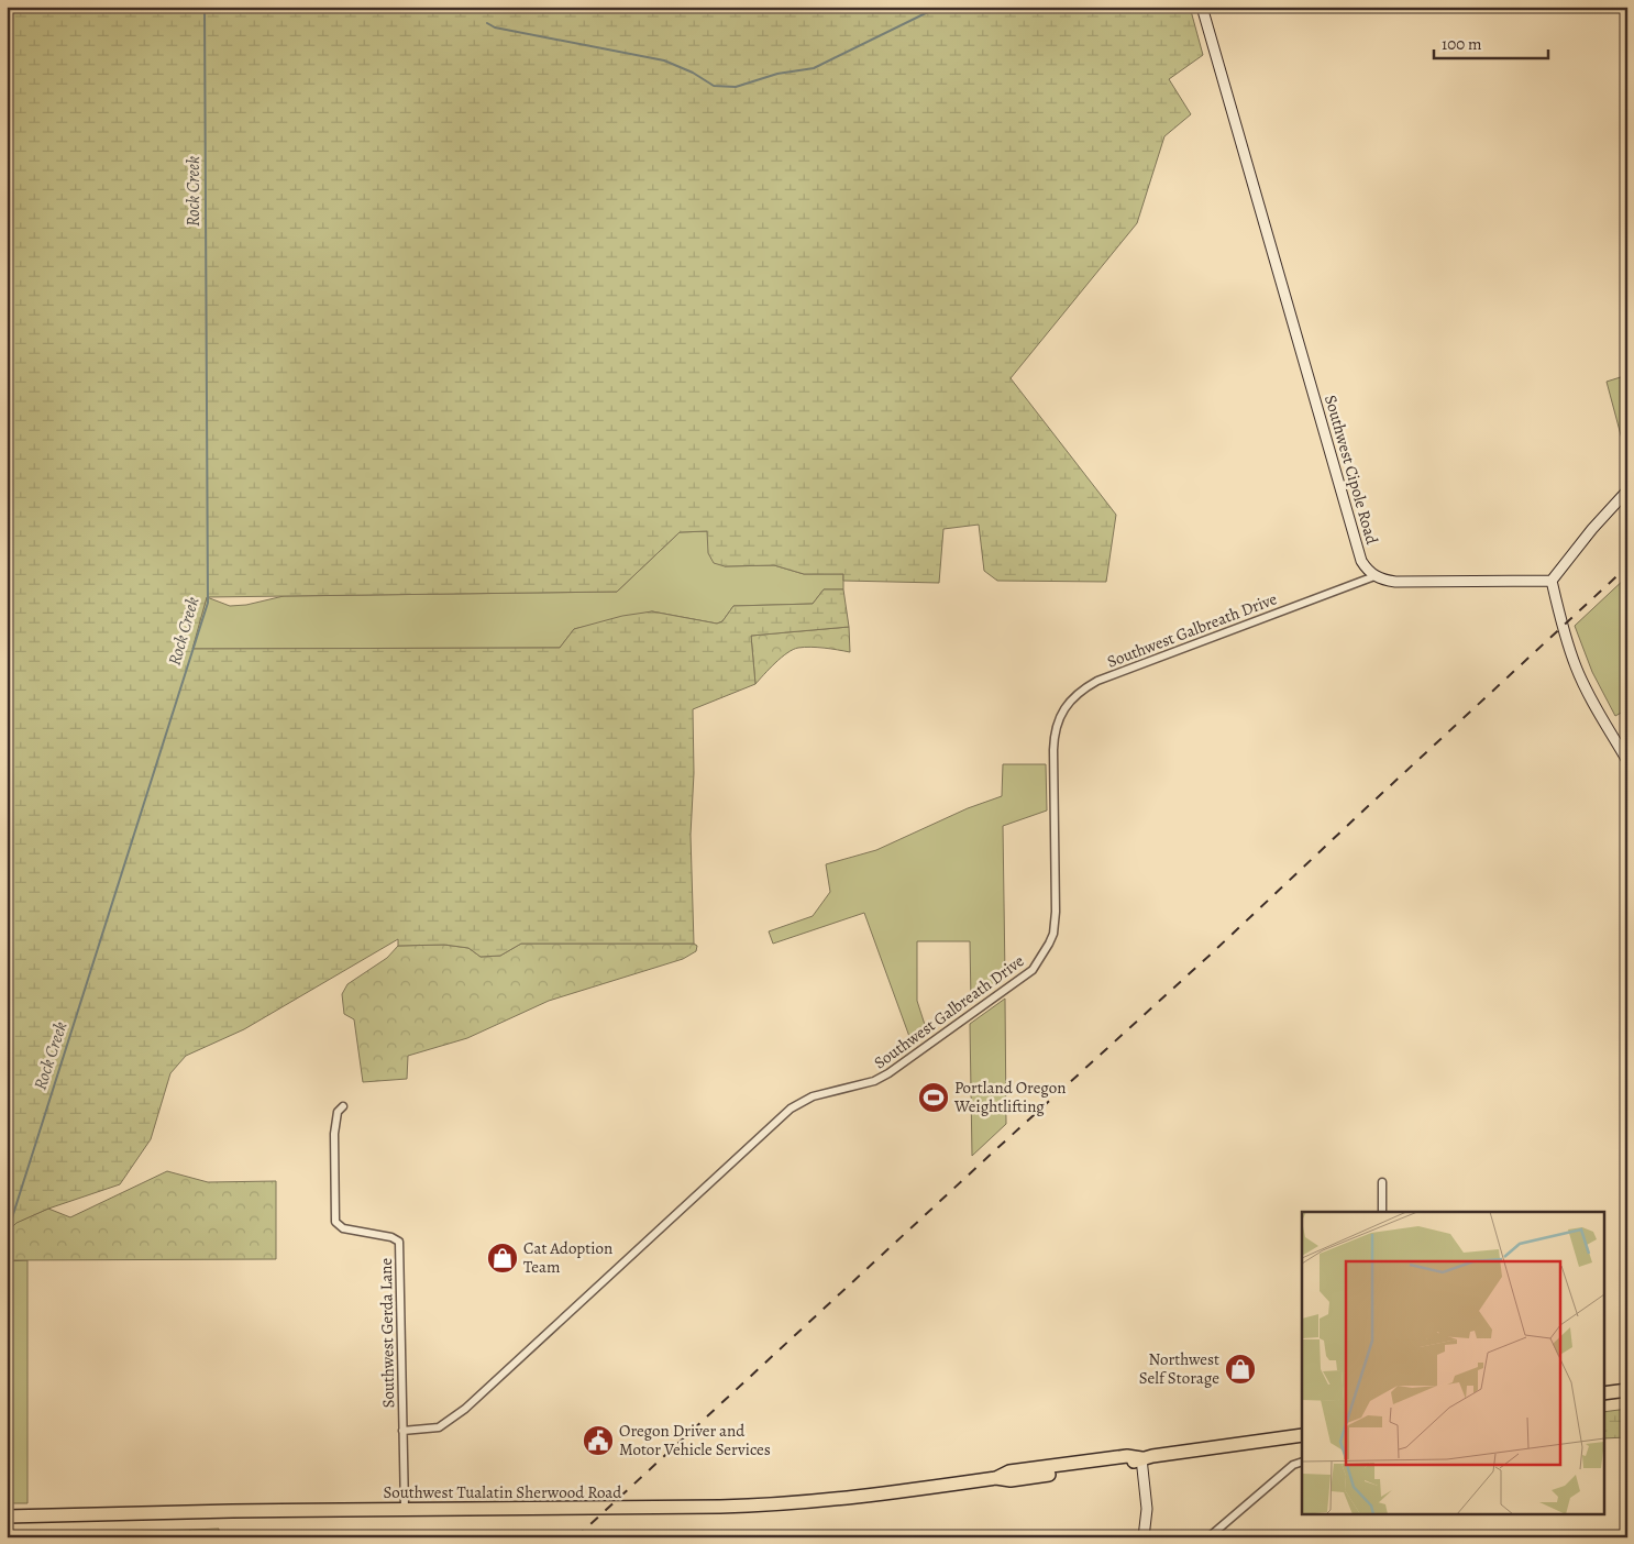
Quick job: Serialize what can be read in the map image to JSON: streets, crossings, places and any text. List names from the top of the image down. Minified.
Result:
{"streets":{"highway":["Southwest Tualatin Sherwood Road"],"street":["Southwest Cipole Road","Southwest Galbreath Drive","Southwest Gerda Lane"]},"crossings":[["Southwest Cipole Road","Southwest Galbreath Drive"],["Southwest Galbreath Drive","Southwest Gerda Lane"],["Southwest Gerda Lane","Southwest Tualatin Sherwood Road"]],"water":["Rock Creek"],"places":{"sports":["Portland Oregon Weightlifting"],"shop":["Cat Adoption Team","Northwest Self Storage"],"public building":["Oregon Driver and Motor Vehicle Services"]},"scale_bar":"100 m"}
